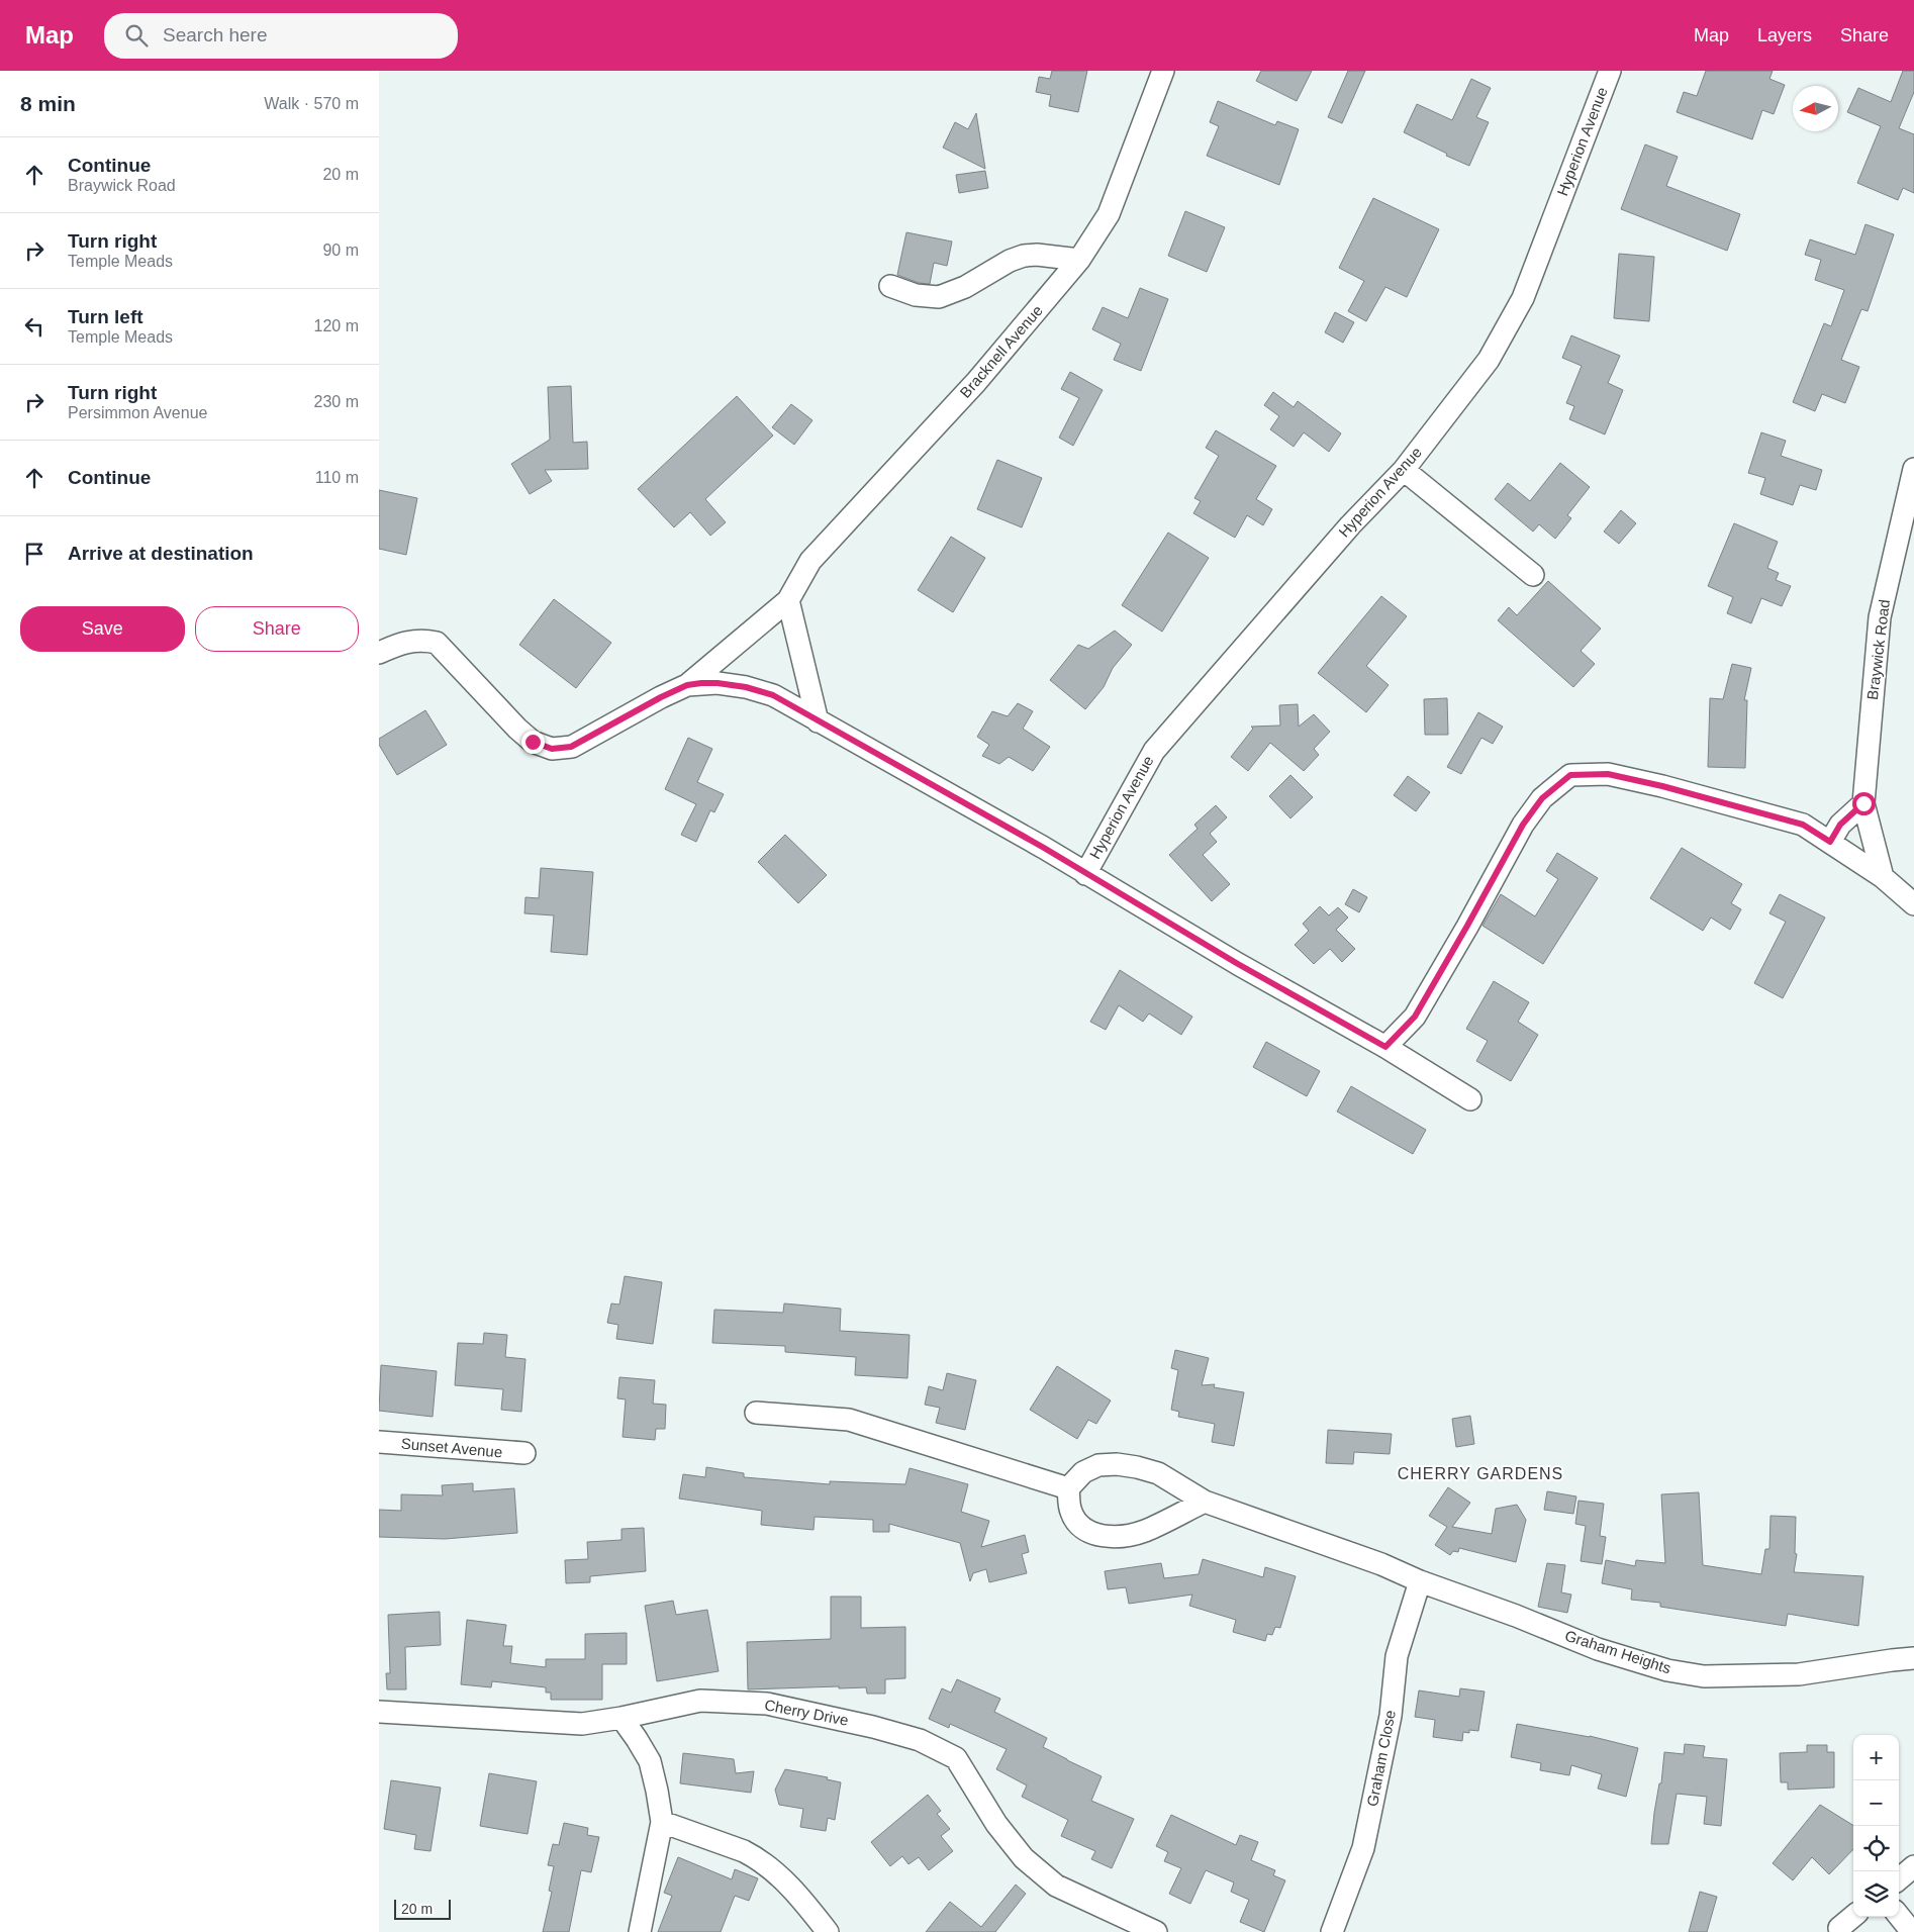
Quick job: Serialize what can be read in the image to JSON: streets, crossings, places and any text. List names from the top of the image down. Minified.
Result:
{"streets":{"street":["Hyperion Avenue","Bracknell Avenue","Braywick Road","Sunset Avenue","Graham Heights","Cherry Drive","Graham Close"]},"crossings":[["Graham Heights","Graham Close"]],"districts":["CHERRY GARDENS"],"scale_bar":"20 m","north":"left","page":{"header":"Map","search":"Search here","nav":["Map","Layers","Share"],"heading":["8 min","Walk · 570 m"],"list":[["Continue","Braywick Road","20 m"],["Turn right","Temple Meads","90 m"],["Turn left","Temple Meads","120 m"],["Turn right","Persimmon Avenue","230 m"],["Continue","110 m"],"Arrive at destination"],"buttons":["Save","Share"],"map_buttons":["+","−"],"scale":"20 m"}}
